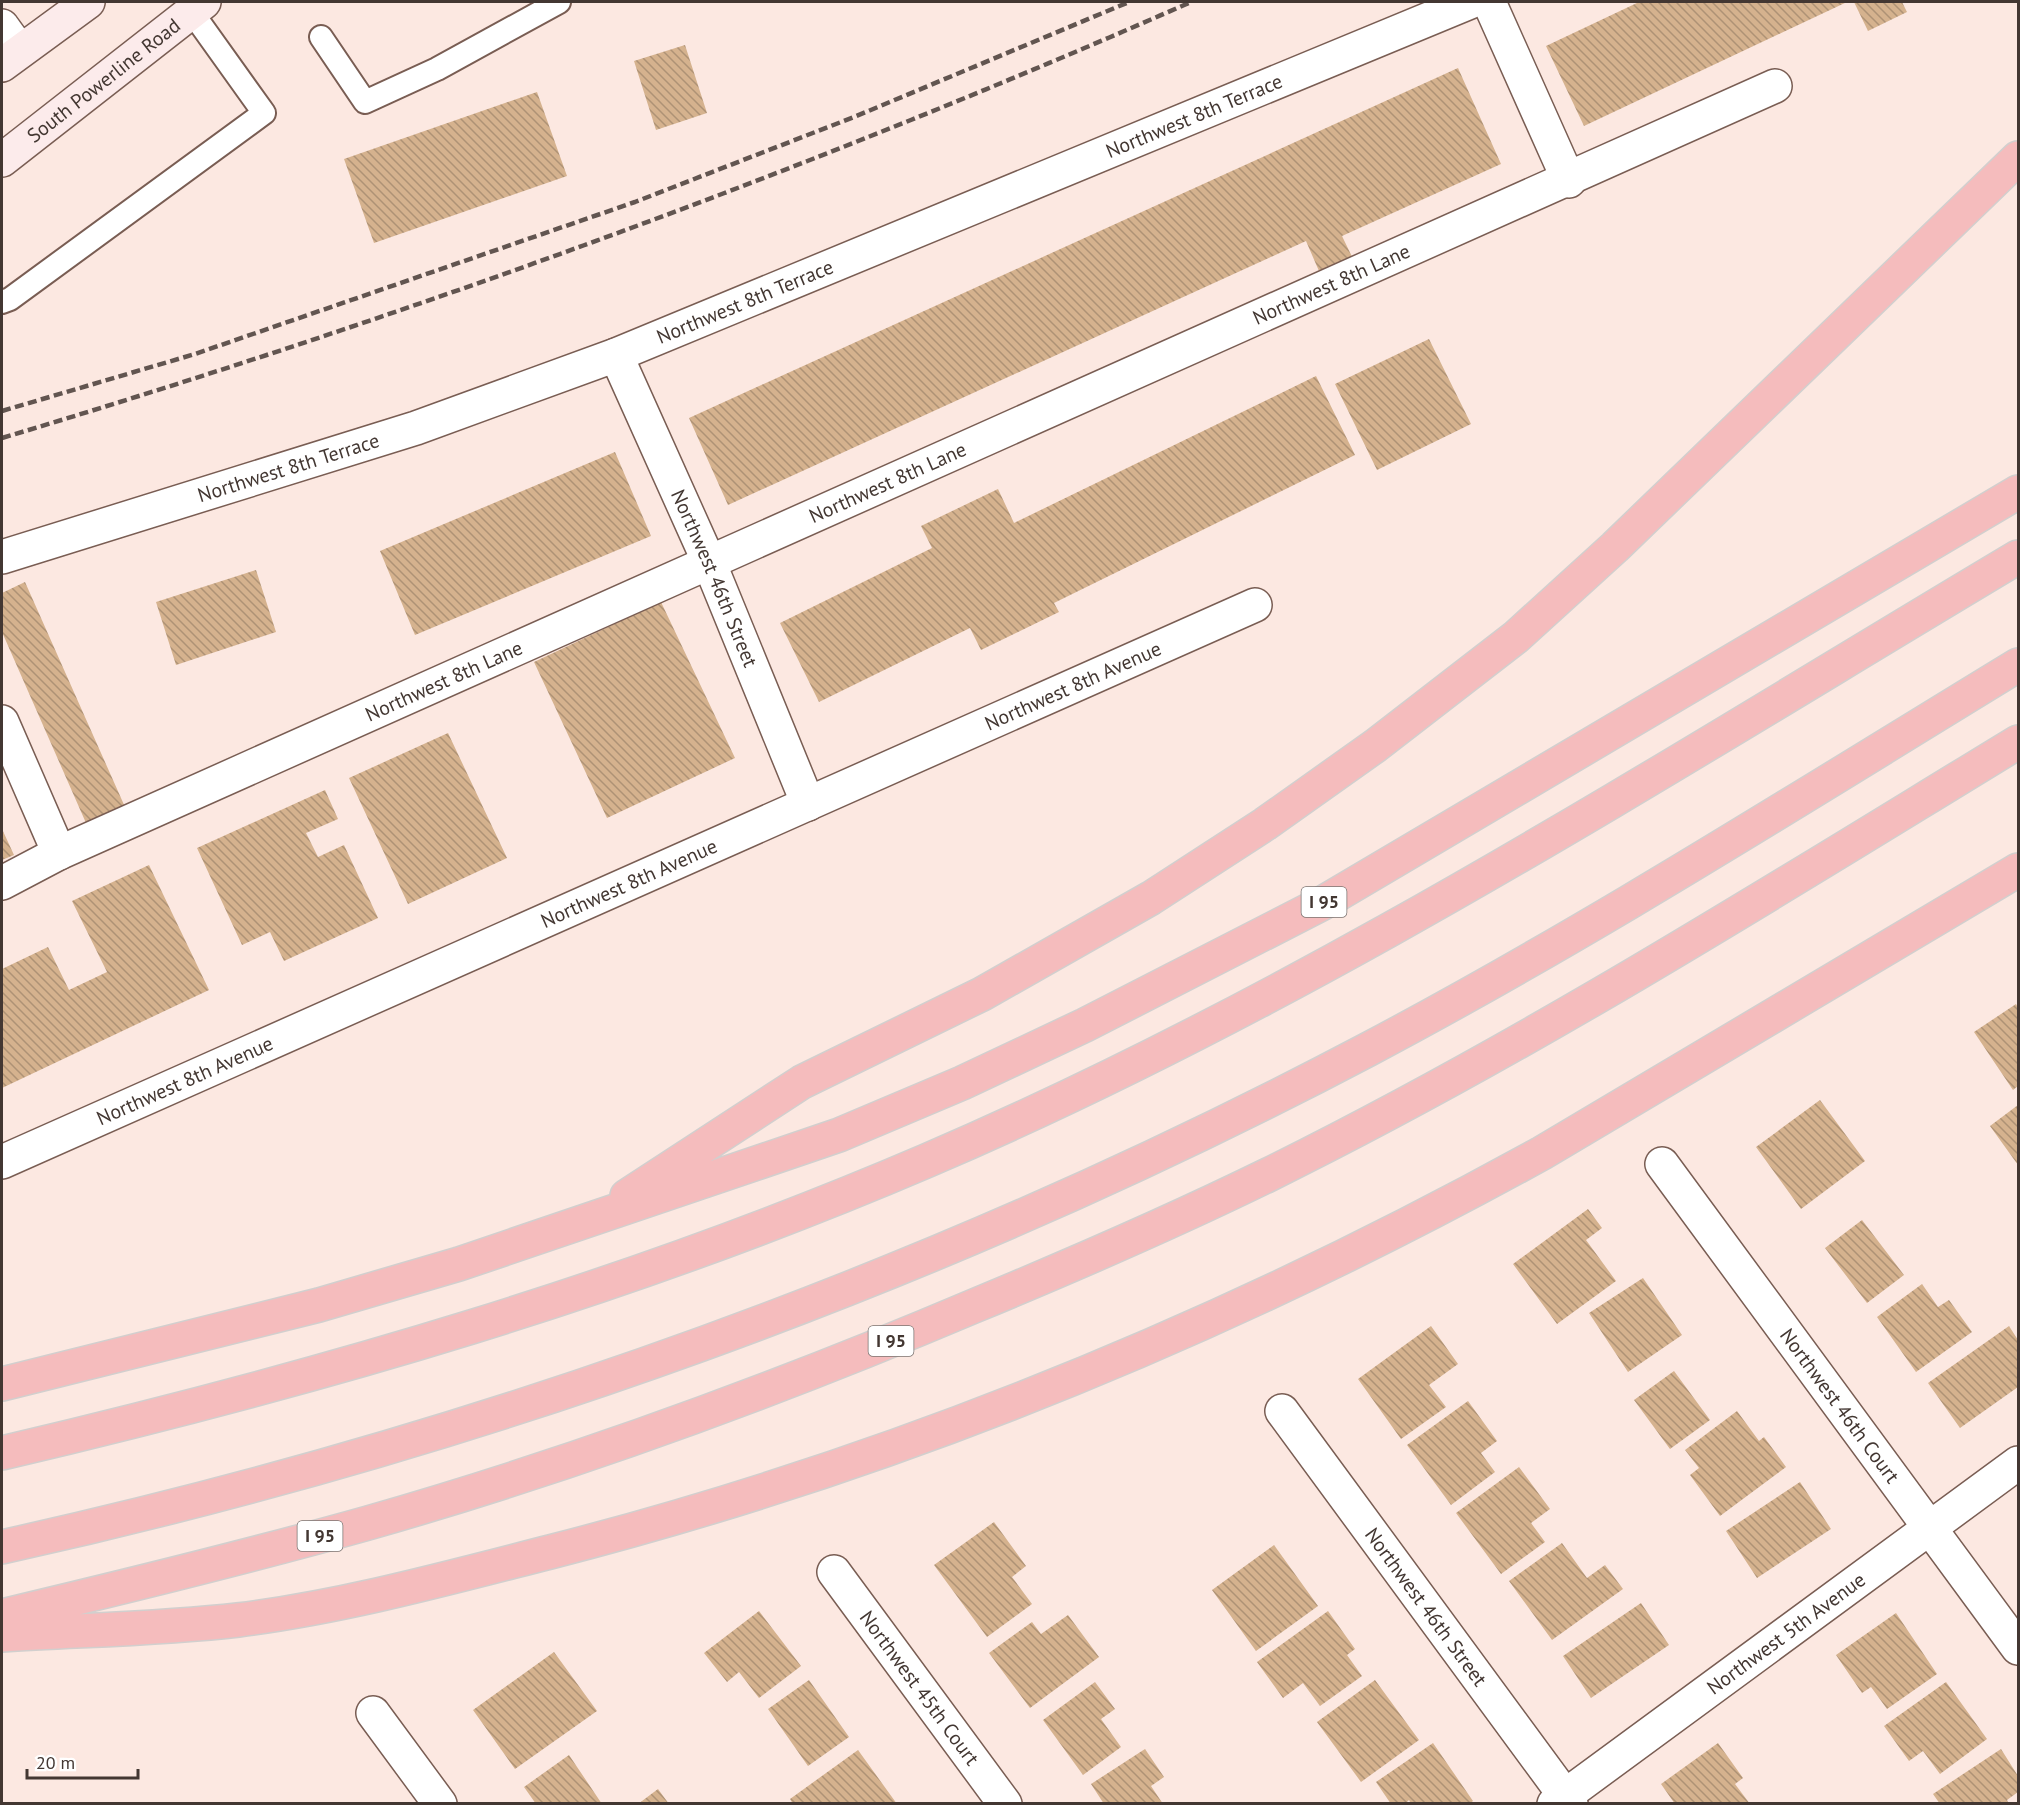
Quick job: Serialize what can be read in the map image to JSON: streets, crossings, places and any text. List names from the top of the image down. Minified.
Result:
{"streets":{"highway":["I 95"],"main road":["South Powerline Road"],"street":["Northwest 8th Terrace","Northwest 8th Lane","Northwest 46th Street","Northwest 8th Avenue","Northwest 46th Court","Northwest 5th Avenue","Northwest 45th Court"]},"crossings":[["Northwest 8th Terrace","Northwest 46th Street"],["Northwest 8th Lane","Northwest 46th Street"],["Northwest 46th Street","Northwest 8th Avenue"],["Northwest 46th Street","Northwest 5th Avenue"],["Northwest 46th Court","Northwest 5th Avenue"]],"scale_bar":"20 m"}
